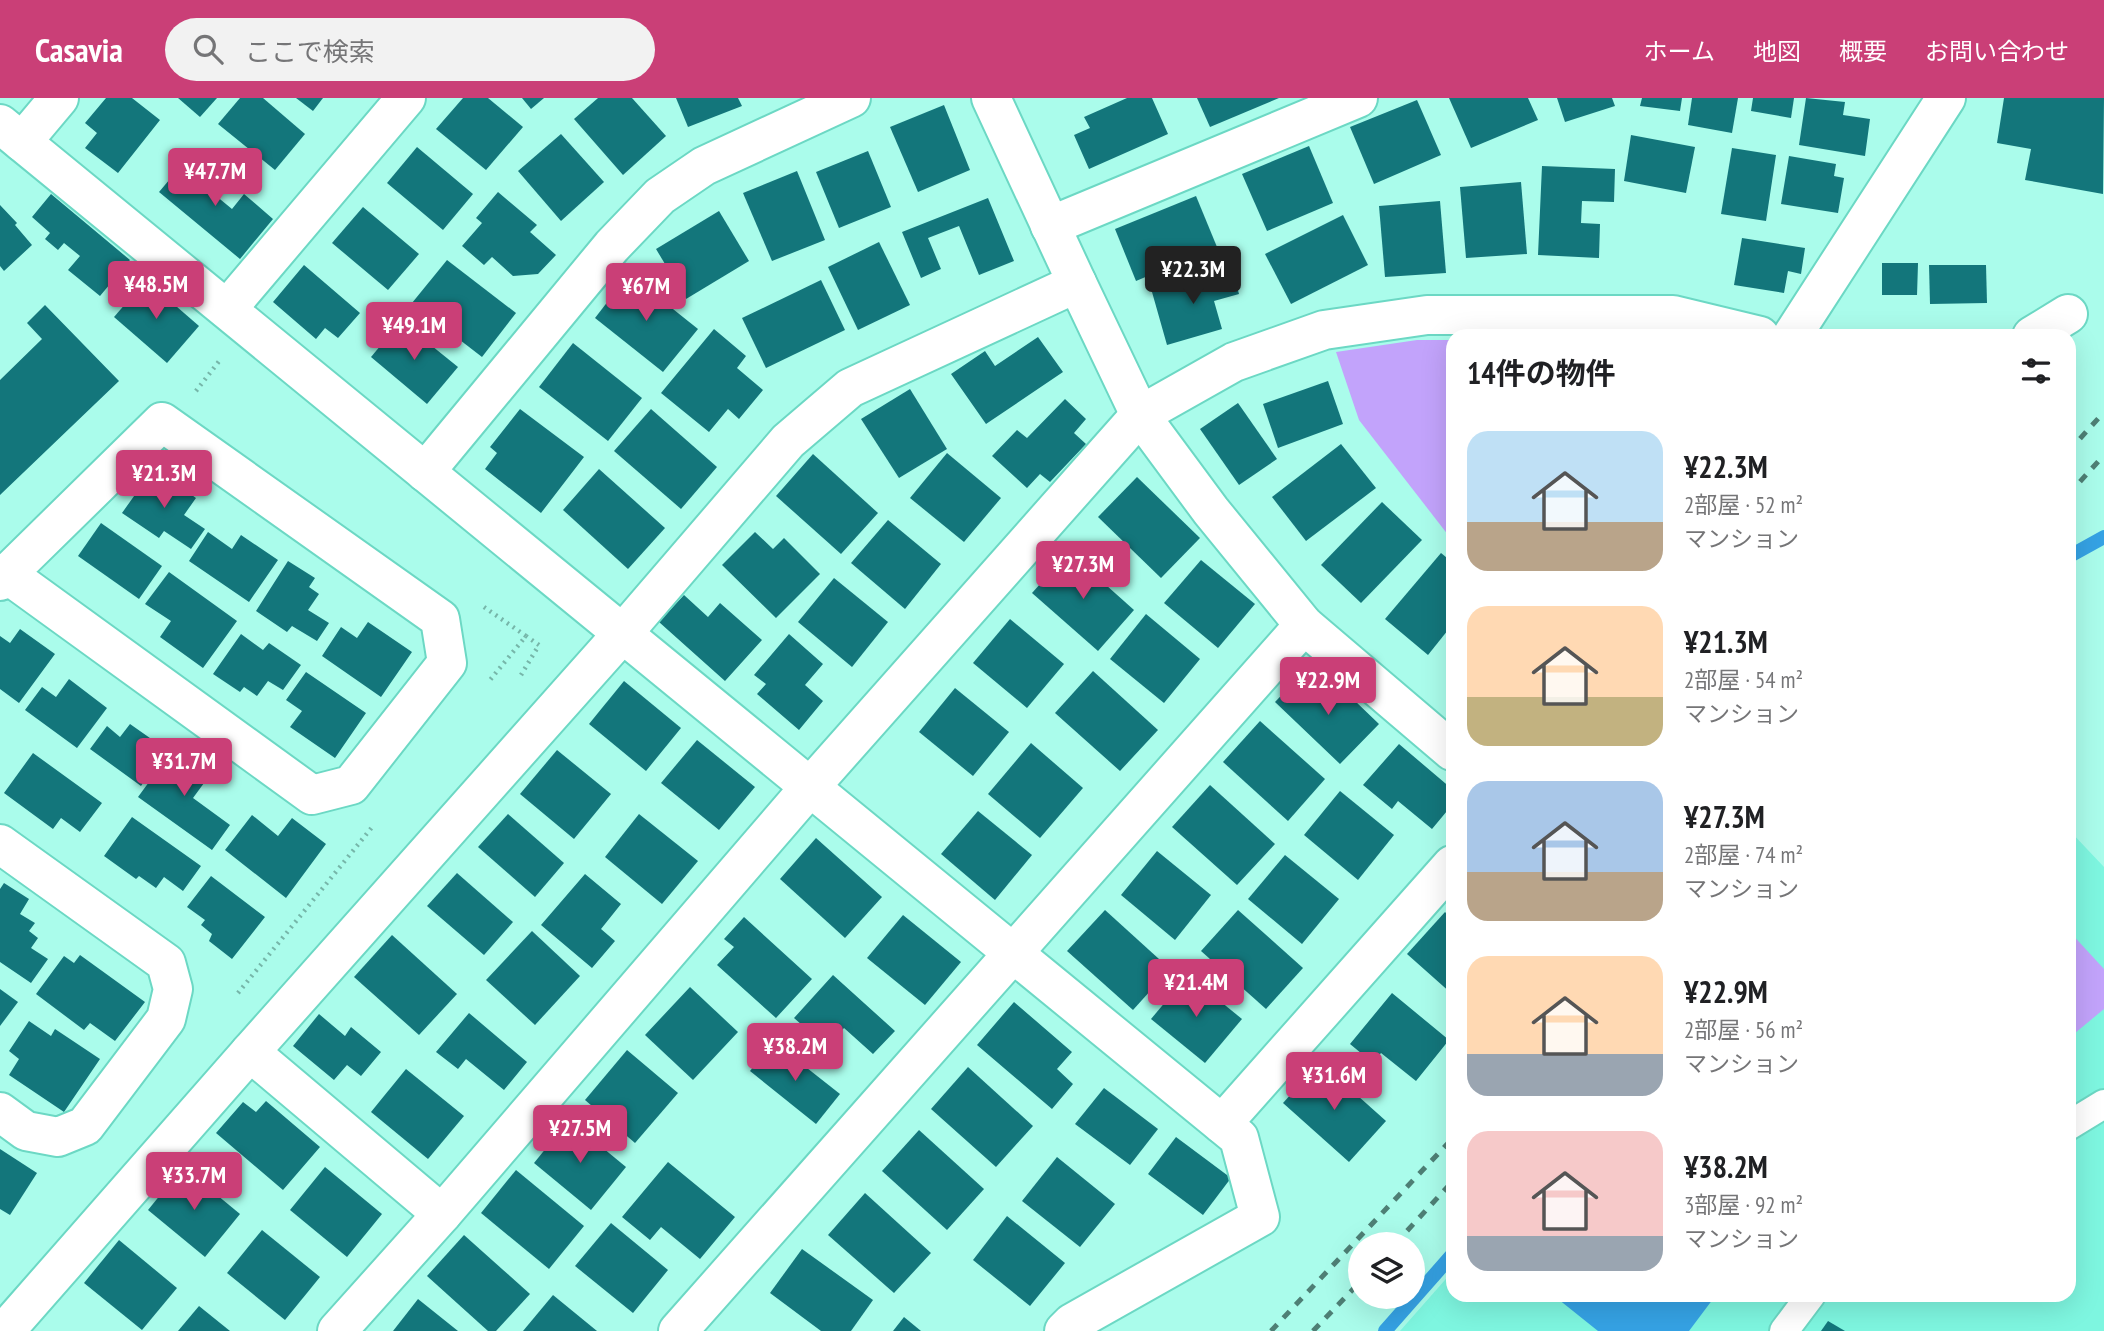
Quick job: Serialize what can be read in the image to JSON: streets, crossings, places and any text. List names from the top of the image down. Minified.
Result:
{"page":{"header":"Casavia","search":"ここで検索","nav":["ホーム","地図","概要","お問い合わせ"],"price":["¥47.7M","¥22.3M","¥48.5M","¥67M","¥49.1M","¥21.3M","¥27.3M","¥22.9M","¥31.7M","¥21.4M","¥38.2M","¥31.6M","¥27.5M","¥33.7M"],"heading":"14件の物件","list":[{"name":"¥22.3M","note":"2部屋 · 52 m² · マンション"},{"name":"¥21.3M","note":"2部屋 · 54 m² · マンション"},{"name":"¥27.3M","note":"2部屋 · 74 m² · マンション"},{"name":"¥22.9M","note":"2部屋 · 56 m² · マンション"},{"name":"¥38.2M","note":"3部屋 · 92 m² · マンション"}]}}
